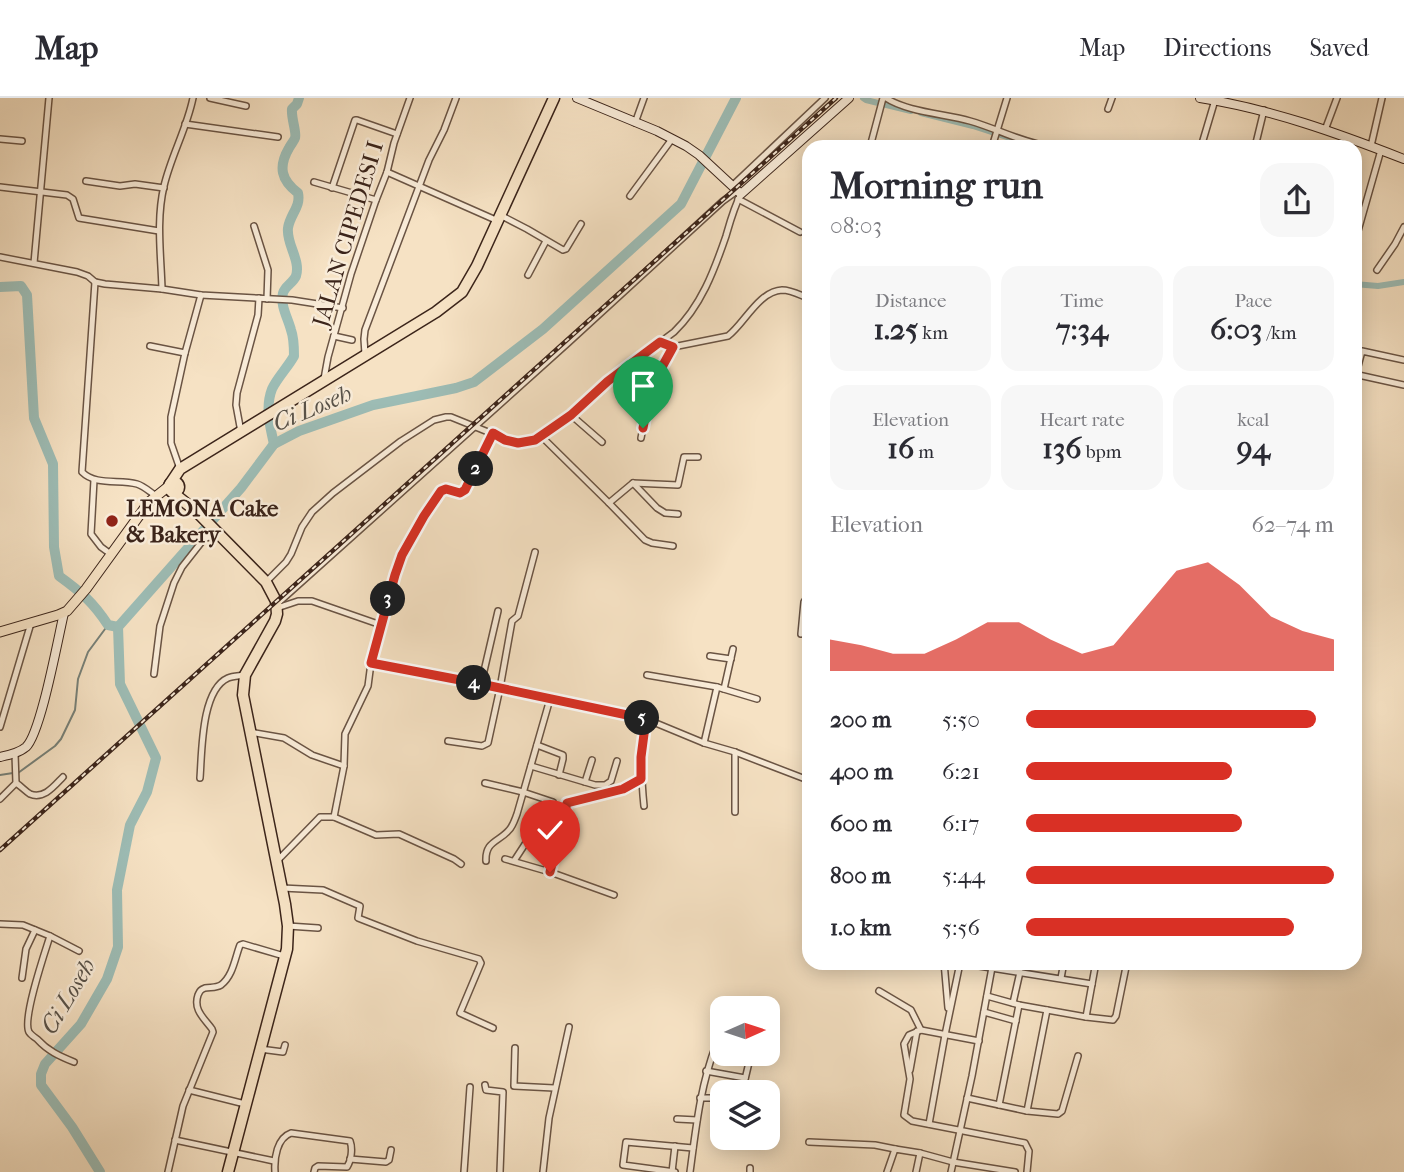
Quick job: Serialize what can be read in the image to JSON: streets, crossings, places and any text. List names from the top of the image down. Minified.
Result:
{"streets":{"street":["JALAN CIPEDESI I"]},"water":["Ci Loseh"],"places":["LEMONA Cake & Bakery"],"north":"right","page":{"header":"Map","nav":["Map","Directions","Saved"],"heading":["Morning run","08:03"],"stats":[["Distance","1.25 km"],["Time","7:34"],["Pace","6:03 /km"],["Elevation","16 m"],["Heart rate","136 bpm"],["kcal","94"]],"pins":["2","3","4","5"],"chart":["Elevation","62–74 m"],"list":[{"name":"200 m","note":"5:50"},{"name":"400 m","note":"6:21"},{"name":"600 m","note":"6:17"},{"name":"800 m","note":"5:44"},{"name":"1.0 km","note":"5:56"}]}}
